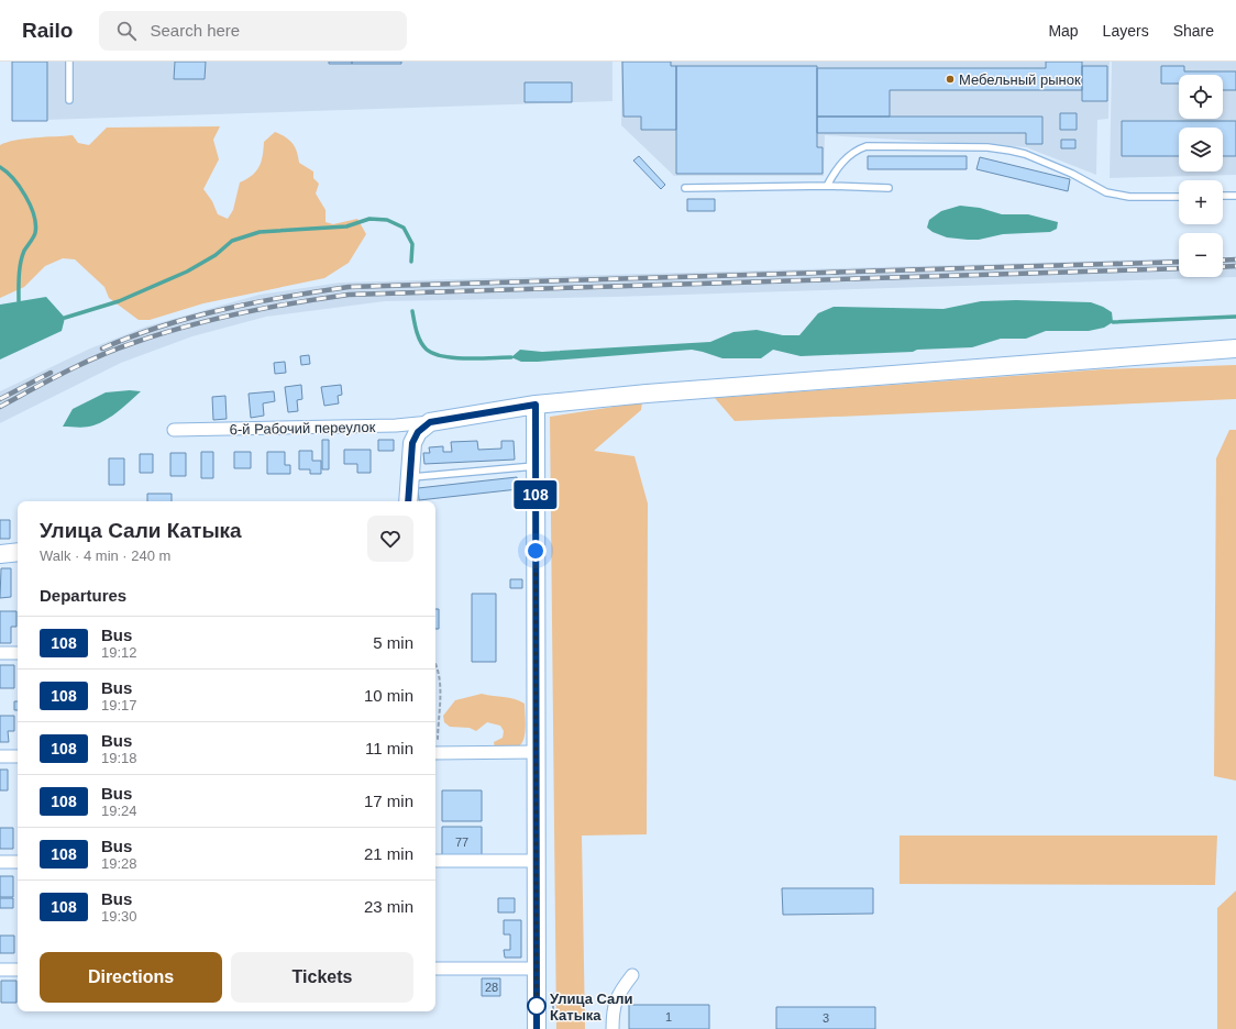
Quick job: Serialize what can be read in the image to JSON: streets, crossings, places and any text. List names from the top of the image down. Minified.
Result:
{"streets":{"street":["6-й Рабочий переулок"]},"places":["Мебельный рынок","Улица Сали Катыка"],"lines":["bus line 108"],"house_numbers":["77","28","1","3"],"page":{"header":"Railo","search":"Search here","nav":["Map","Layers","Share"],"on_map":"108","map_buttons":["+","−"],"heading":[["Улица Сали Катыка","Walk · 4 min · 240 m"],"Departures"],"list":[{"mark":"108","name":"Bus","note":"19:12","value":"5 min"},{"mark":"108","name":"Bus","note":"19:17","value":"10 min"},{"mark":"108","name":"Bus","note":"19:18","value":"11 min"},{"mark":"108","name":"Bus","note":"19:24","value":"17 min"},{"mark":"108","name":"Bus","note":"19:28","value":"21 min"},{"mark":"108","name":"Bus","note":"19:30","value":"23 min"}],"buttons":["Directions","Tickets"]}}
